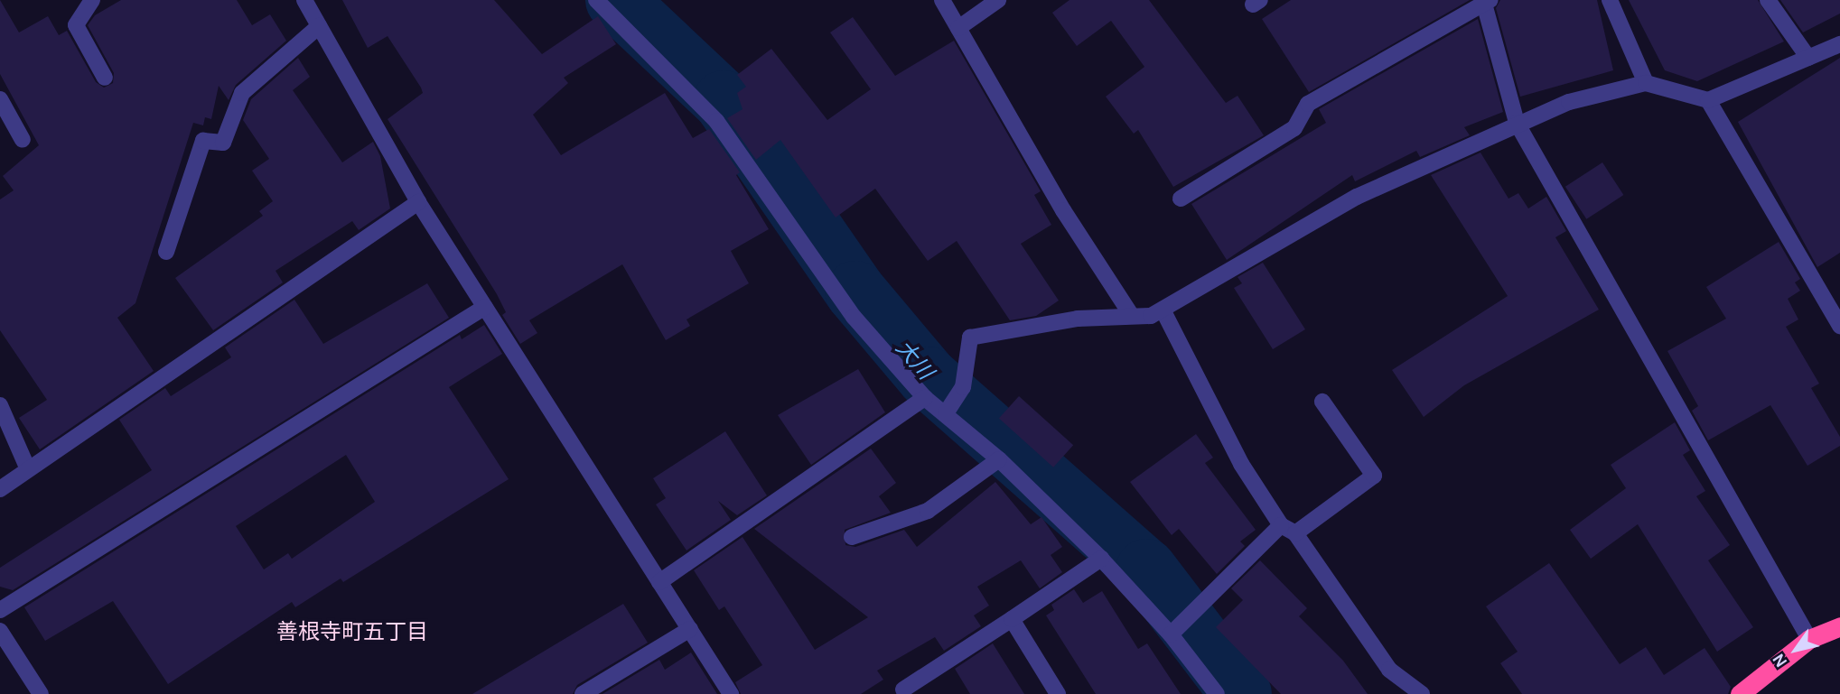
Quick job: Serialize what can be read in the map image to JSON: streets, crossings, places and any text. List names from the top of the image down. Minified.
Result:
{"districts":["善根寺町五丁目"],"water":["大川"],"north":"bottom left"}
